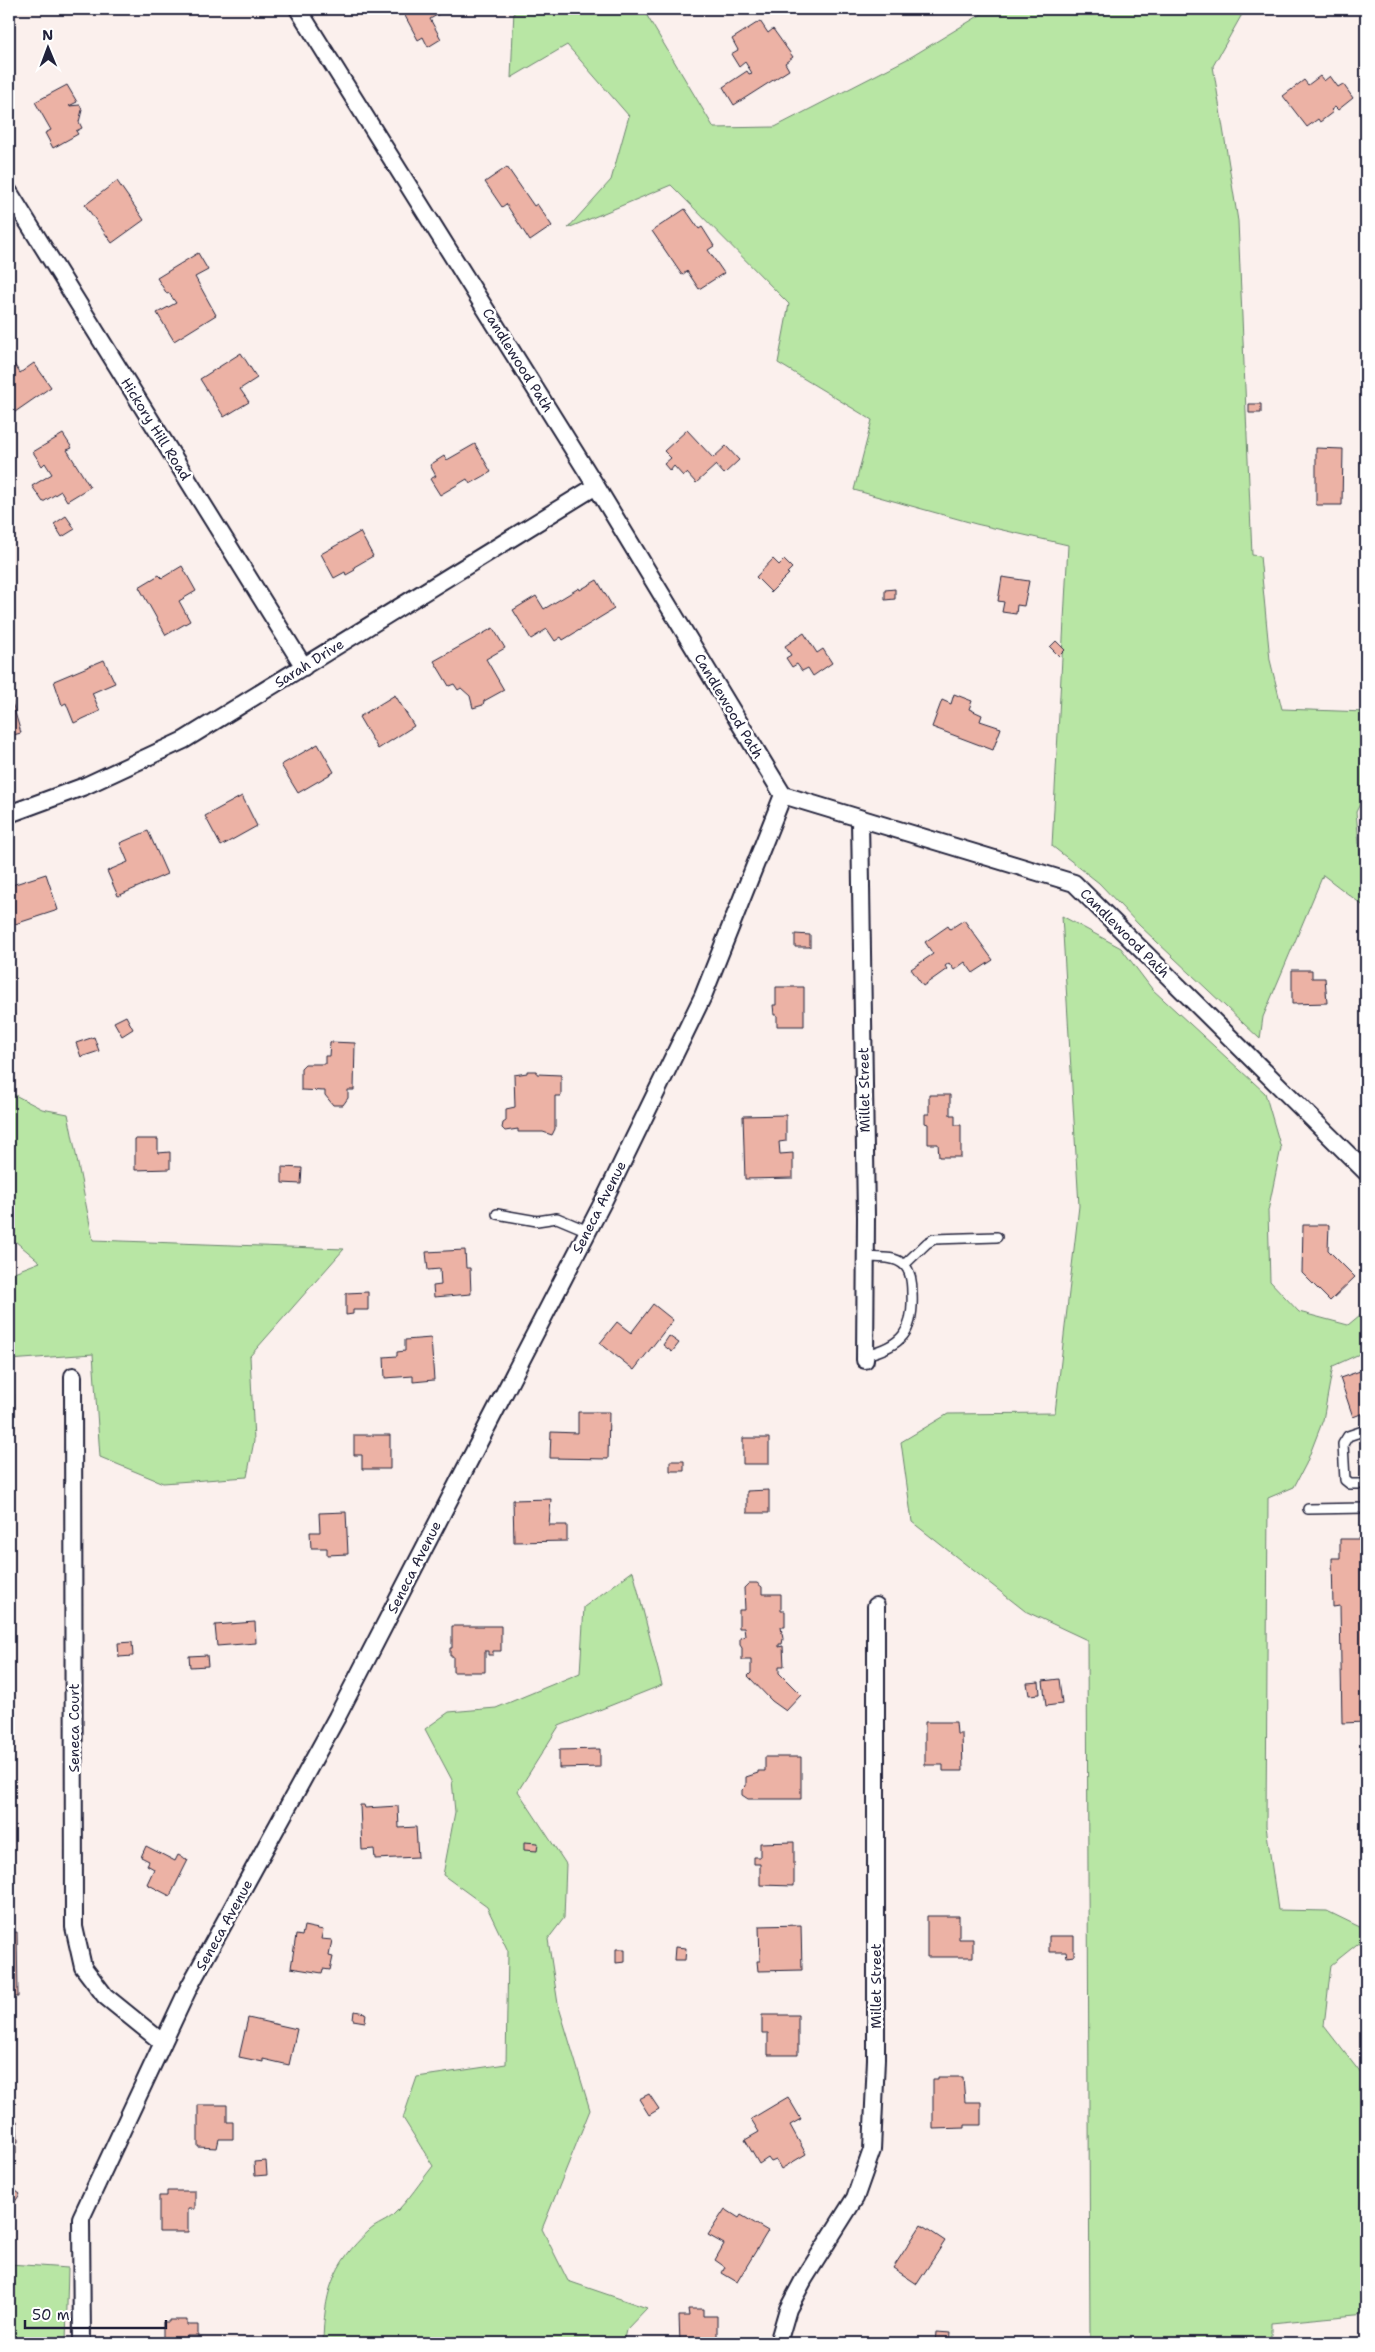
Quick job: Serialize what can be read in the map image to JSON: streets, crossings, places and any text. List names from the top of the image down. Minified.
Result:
{"streets":{"street":["Candlewood Path","Hickory Hill Road","Sarah Drive","Millet Street","Seneca Avenue","Seneca Court"]},"crossings":[["Candlewood Path","Sarah Drive"],["Candlewood Path","Millet Street"],["Candlewood Path","Seneca Avenue"],["Hickory Hill Road","Sarah Drive"],["Seneca Avenue","Seneca Court"]],"scale_bar":"50 m","north":"top"}
